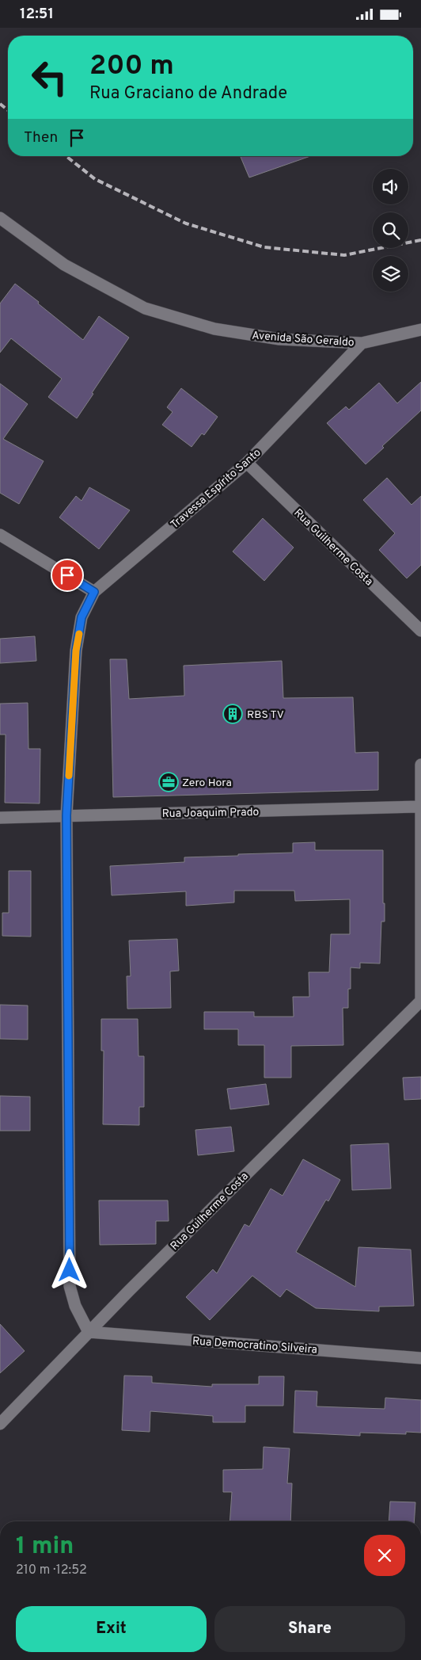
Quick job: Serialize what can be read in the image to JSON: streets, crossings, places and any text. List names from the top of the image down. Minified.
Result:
{"streets":{"street":["Avenida São Geraldo","Travessa Espírito Santo","Rua Guilherme Costa","Rua Joaquim Prado","Rua Democratino Silveira"]},"crossings":[["Avenida São Geraldo","Travessa Espírito Santo"],["Travessa Espírito Santo","Rua Guilherme Costa"],["Rua Guilherme Costa","Rua Joaquim Prado"],["Rua Guilherme Costa","Rua Democratino Silveira"]],"places":{"building":["RBS TV"],"office":["Zero Hora"]},"page":{"status":"12:51","turn":["200 m","Rua Graciano de Andrade"],"then":"Then","heading":["1 min","210 m · 12:52"],"buttons":["Exit","Share"]}}
